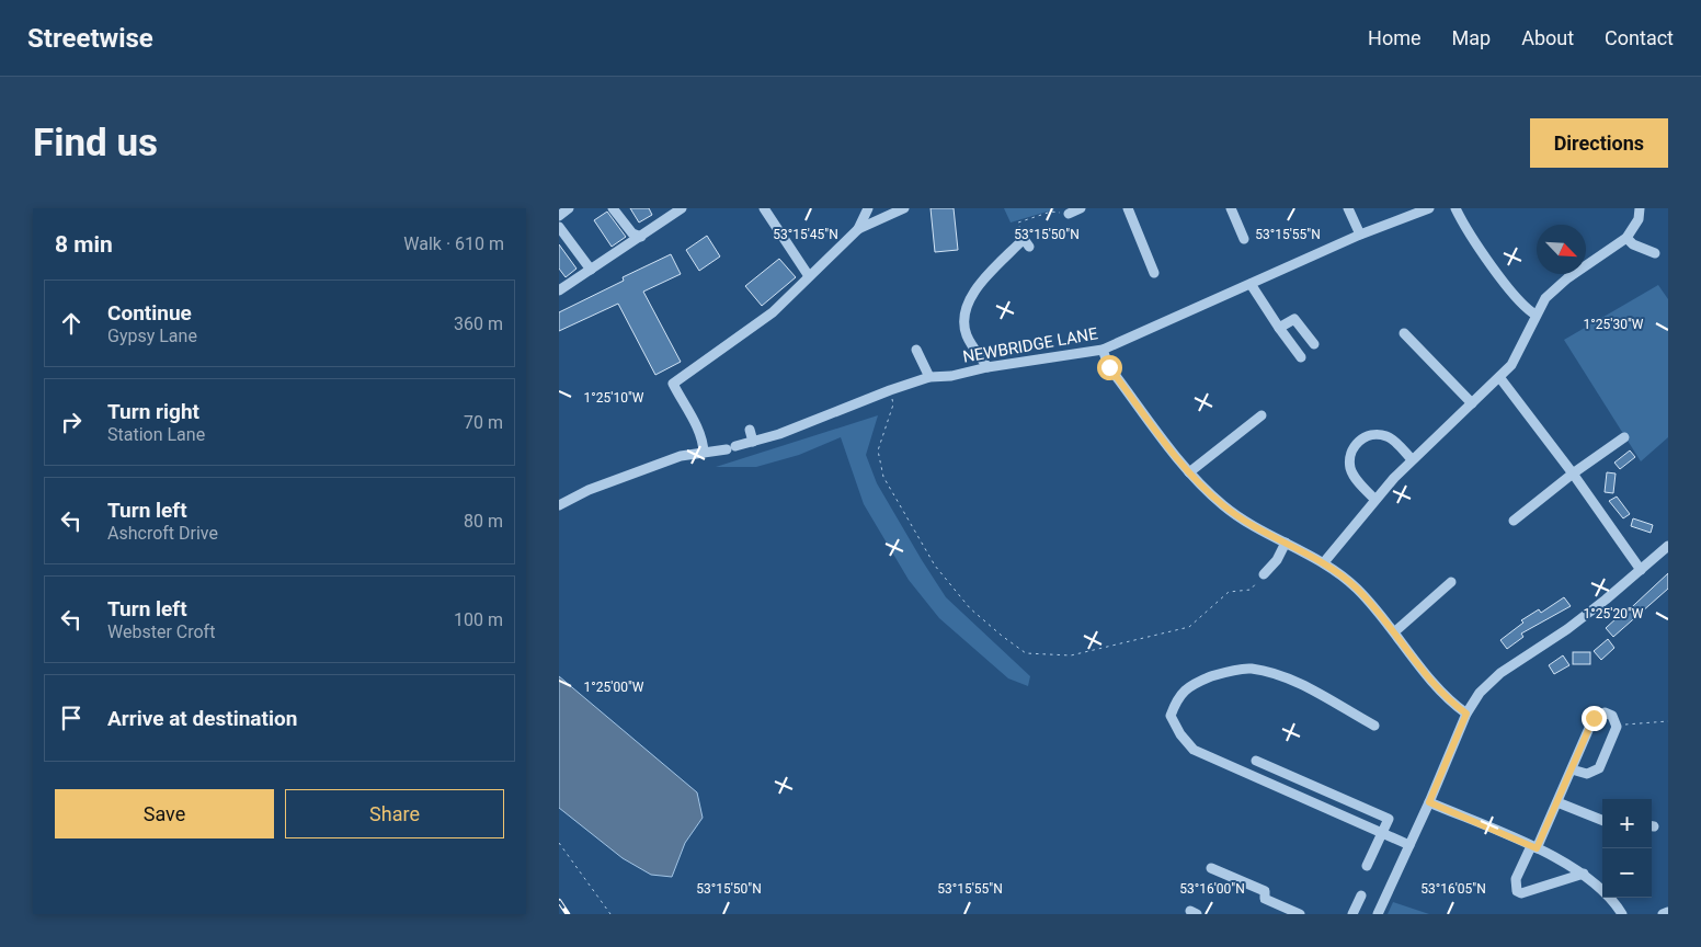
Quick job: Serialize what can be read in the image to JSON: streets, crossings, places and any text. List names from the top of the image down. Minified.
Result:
{"streets":{"street":["NEWBRIDGE LANE"]},"north":"bottom right","page":{"header":"Streetwise","nav":["Home","Map","About","Contact"],"buttons":["Directions",["Save","Share"]],"title":"Find us","heading":["8 min","Walk · 610 m"],"list":[["Continue","Gypsy Lane","360 m"],["Turn right","Station Lane","70 m"],["Turn left","Ashcroft Drive","80 m"],["Turn left","Webster Croft","100 m"],"Arrive at destination"],"map_buttons":["+","−"]},"coordinates":["53°15'45\"N","53°15'50\"N","53°15'55\"N","1°25'30\"W","1°25'10\"W","1°25'20\"W","1°25'00\"W","53°16'00\"N","53°16'05\"N"]}
